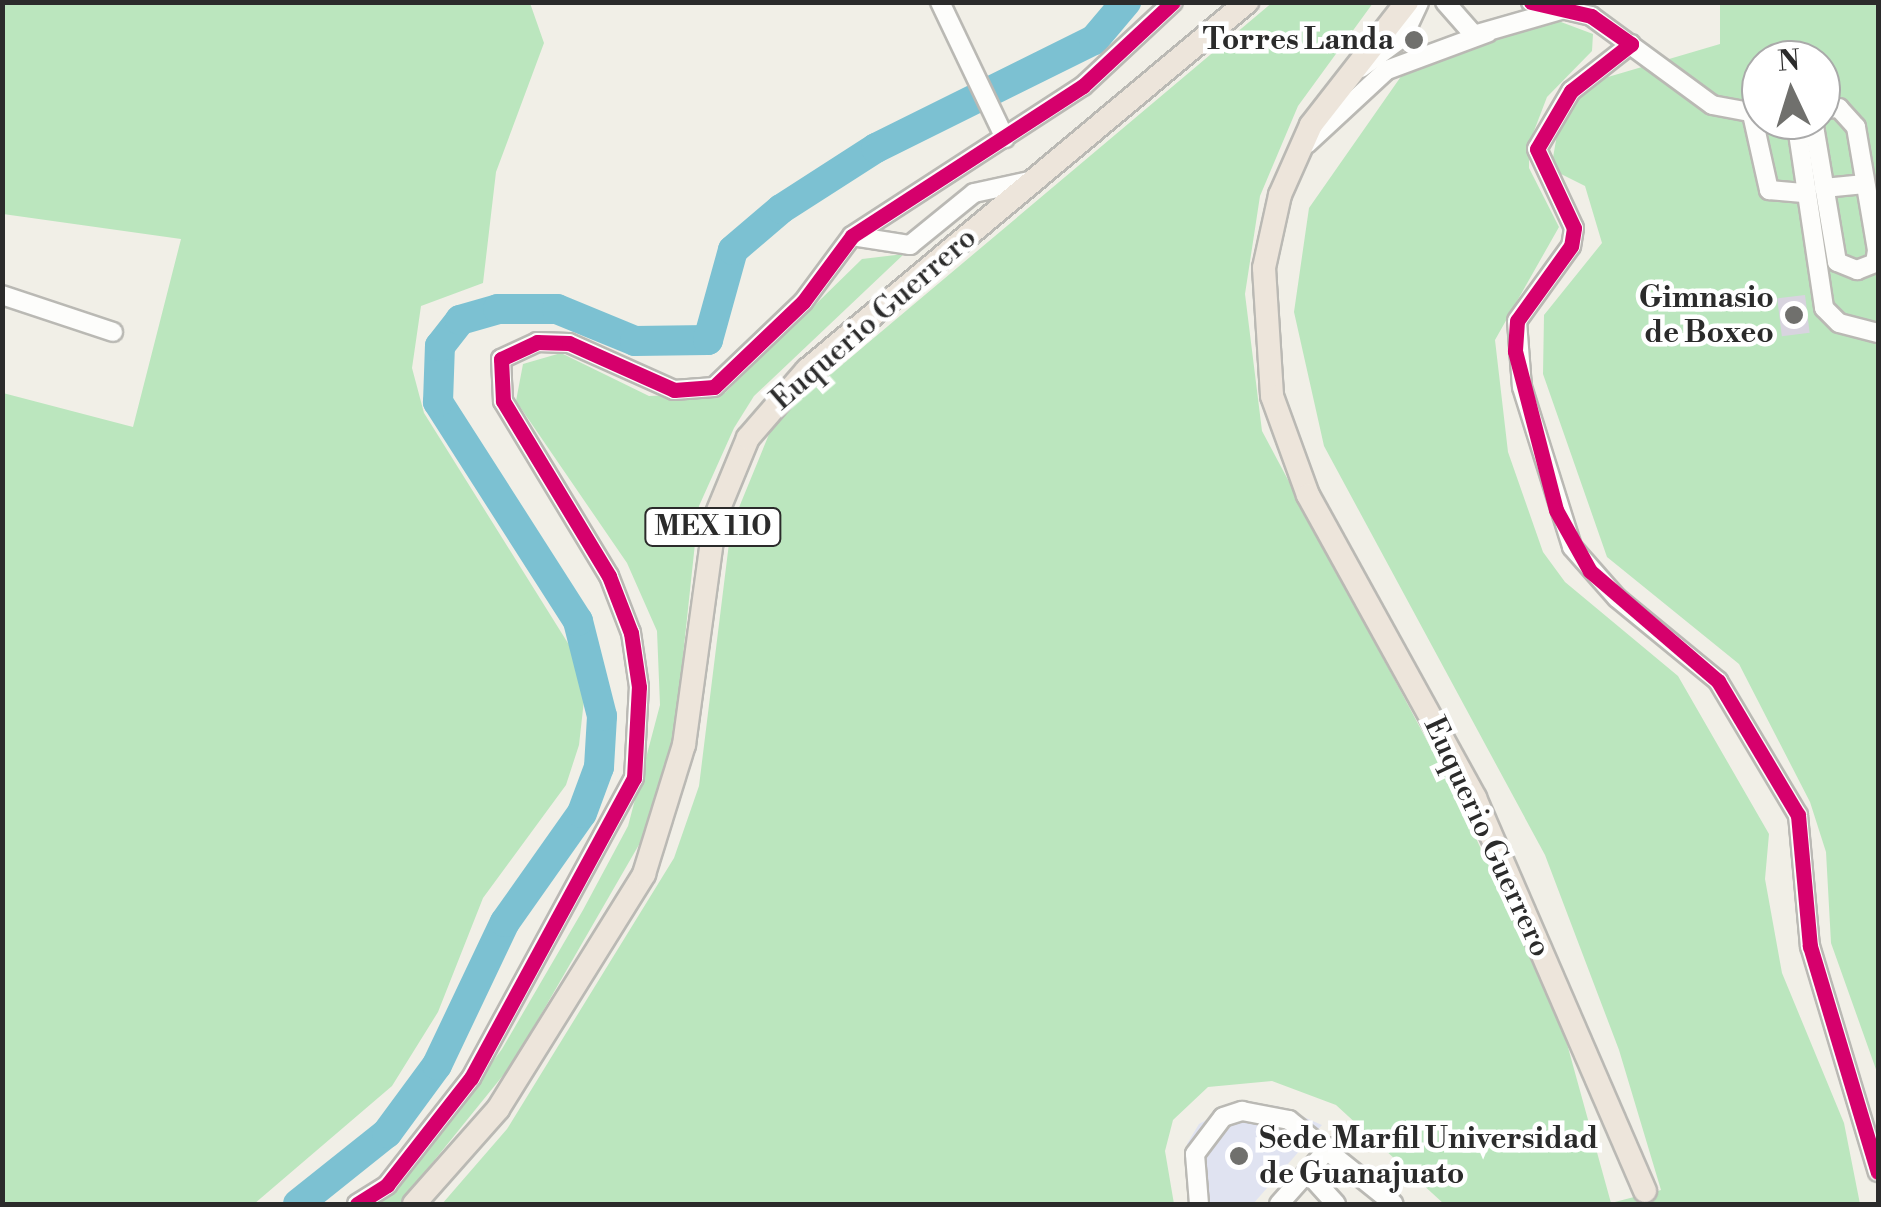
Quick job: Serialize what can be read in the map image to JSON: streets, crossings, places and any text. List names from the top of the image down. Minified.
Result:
{"streets":{"main road":["Euquerio Guerrero","MEX 110"]},"places":["Torres Landa","Gimnasio de Boxeo","Sede Marfil Universidad de Guanajuato"],"north":"top"}
